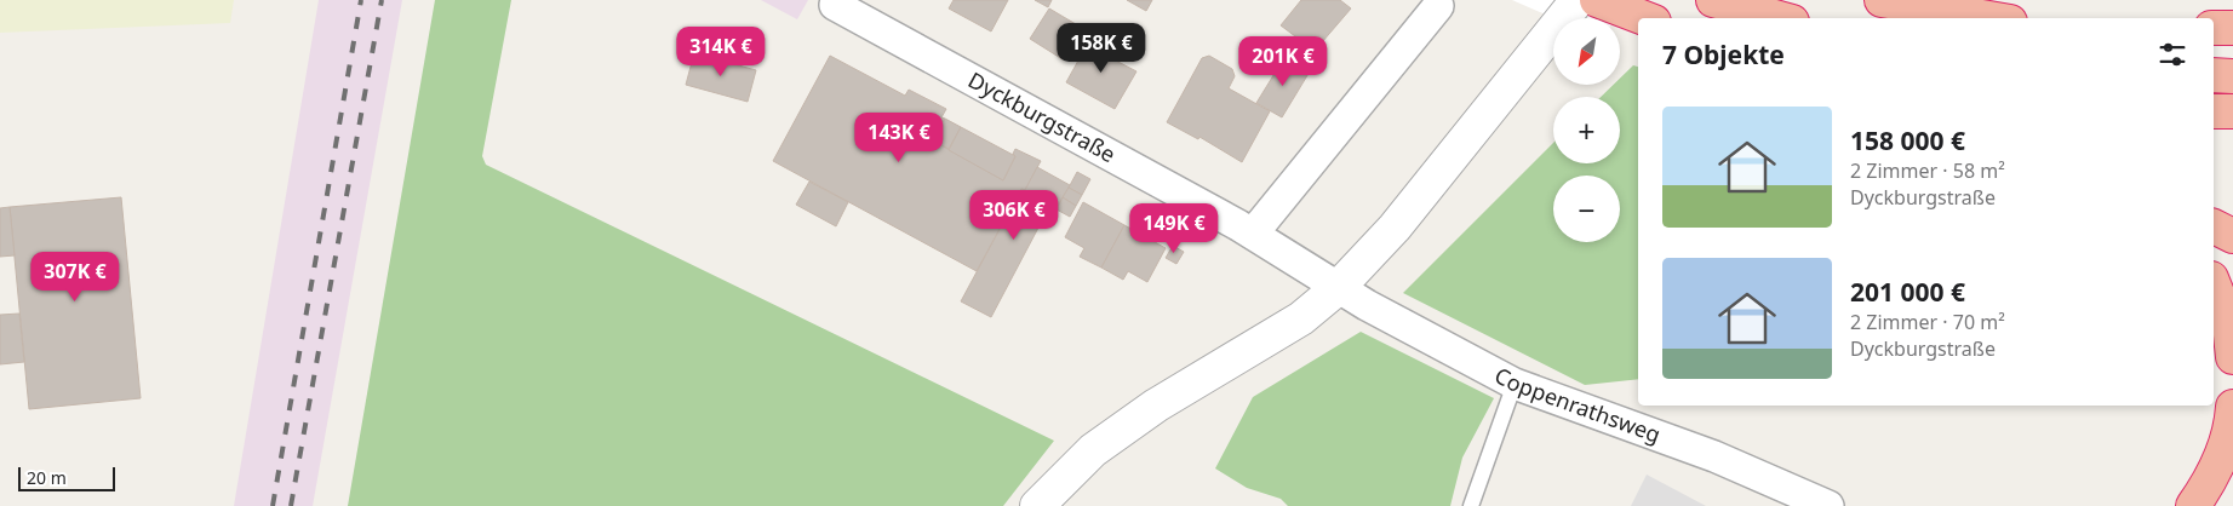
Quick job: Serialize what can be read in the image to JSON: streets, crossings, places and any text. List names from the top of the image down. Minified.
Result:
{"streets":{"street":["Dyckburgstraße","Coppenrathsweg"]},"crossings":[["Dyckburgstraße","Coppenrathsweg"]],"scale_bar":"20 m","north":"bottom left","page":{"map_buttons":["+","−"],"heading":"7 Objekte","price":["158K €","314K €","201K €","143K €","306K €","149K €","307K €"],"list":[{"name":"158 000 €","note":"2 Zimmer · 58 m² · Dyckburgstraße"},{"name":"201 000 €","note":"2 Zimmer · 70 m² · Dyckburgstraße"}],"scale":"20 m"}}
